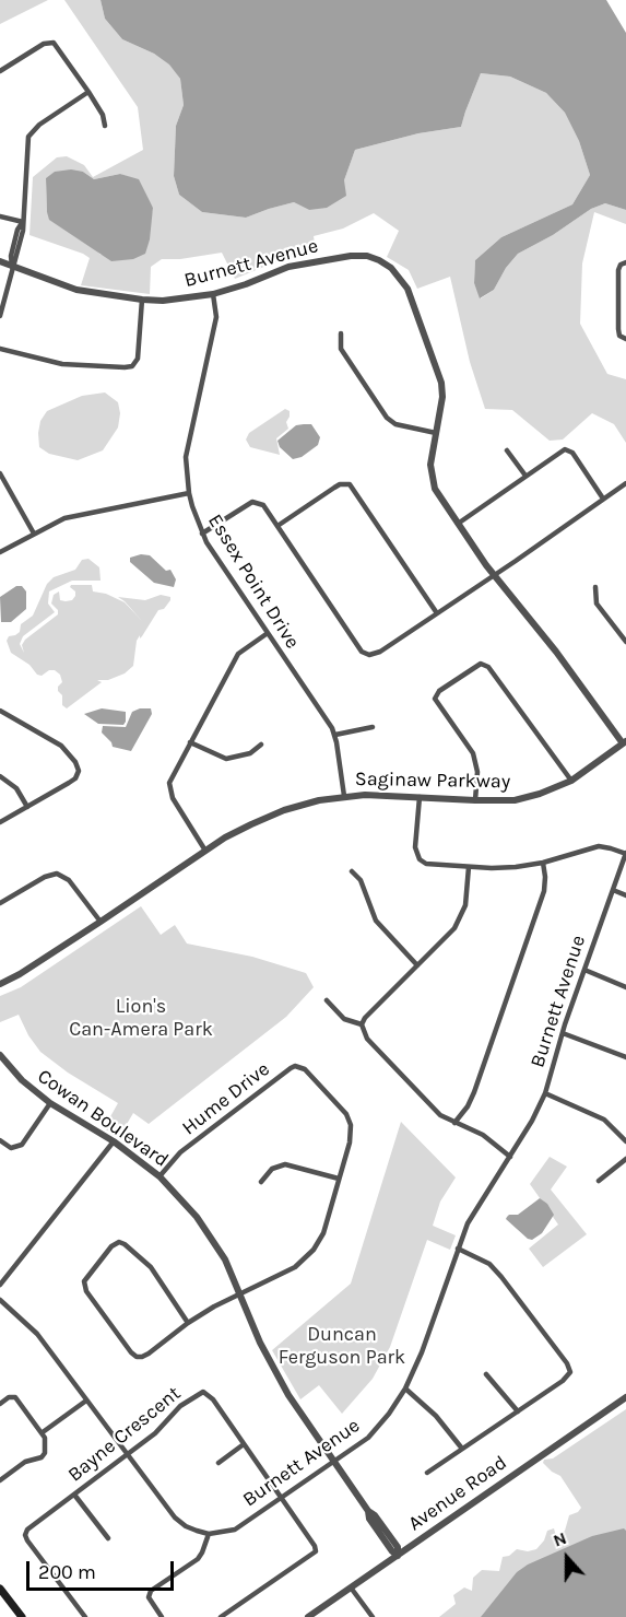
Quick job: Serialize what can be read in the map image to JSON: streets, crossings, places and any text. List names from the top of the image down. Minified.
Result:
{"streets":{"street":["Burnett Avenue","Essex Point Drive","Saginaw Parkway","Hume Drive","Cowan Boulevard","Bayne Crescent","Avenue Road"]},"crossings":[["Burnett Avenue","Essex Point Drive"],["Burnett Avenue","Saginaw Parkway"],["Burnett Avenue","Cowan Boulevard"],["Burnett Avenue","Bayne Crescent"],["Essex Point Drive","Saginaw Parkway"],["Hume Drive","Cowan Boulevard"],["Cowan Boulevard","Avenue Road"]],"parks":["Lion's Can-Amera Park","Duncan Ferguson Park"],"scale_bar":"200 m","north":"top"}
